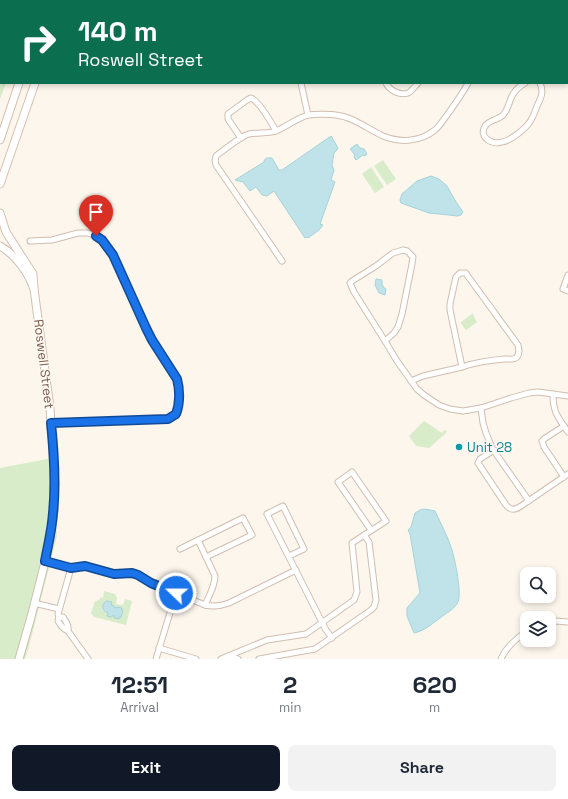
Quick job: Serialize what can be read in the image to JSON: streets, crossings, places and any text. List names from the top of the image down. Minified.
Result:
{"streets":{"street":["Roswell Street"]},"places":["Unit 28"],"page":{"turn":["140 m","Roswell Street"],"eta":["12:51","Arrival","2","min","620","m"],"buttons":["Exit","Share"]}}
